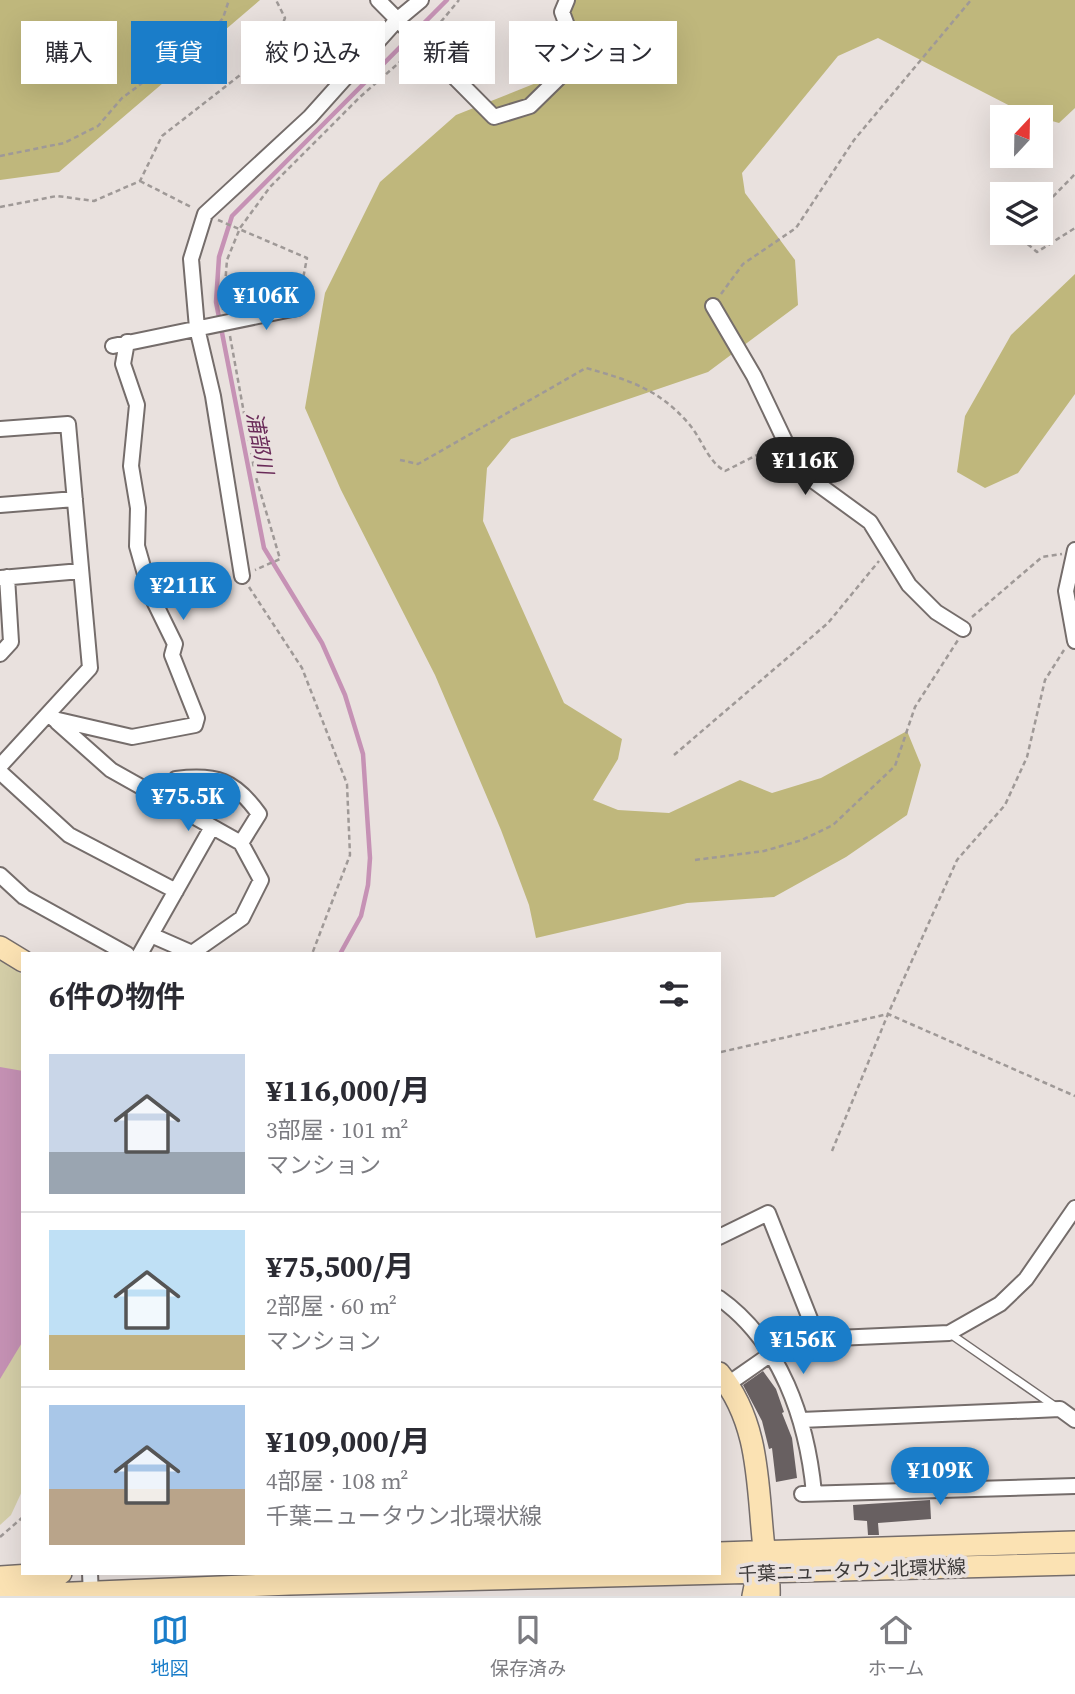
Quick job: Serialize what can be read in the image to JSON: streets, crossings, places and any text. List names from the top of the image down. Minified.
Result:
{"streets":{"main road":["千葉ニュータウン北環状線"]},"water":["浦部川"],"north":"top","page":{"chip":["購入","賃貸","絞り込み","新着","マンション"],"price":["¥106K","¥116K","¥211K","¥75.5K","¥156K","¥109K"],"heading":"6件の物件","list":[{"name":"¥116,000/月","note":"3部屋 · 101 m² · マンション"},{"name":"¥75,500/月","note":"2部屋 · 60 m² · マンション"},{"name":"¥109,000/月","note":"4部屋 · 108 m² · 千葉ニュータウン北環状線"}],"tabs":["地図","保存済み","ホーム"]}}
